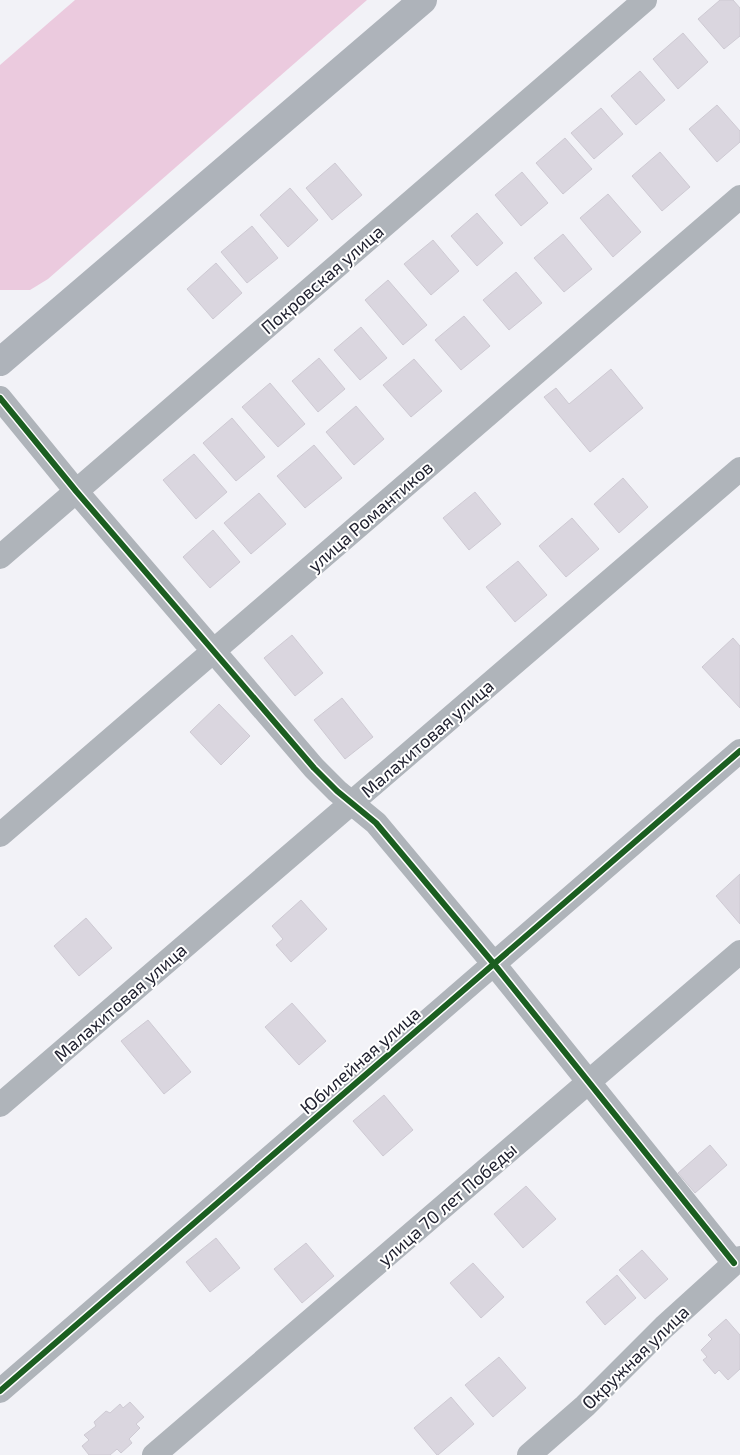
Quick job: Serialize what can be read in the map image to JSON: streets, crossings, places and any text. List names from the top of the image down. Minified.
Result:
{"streets":{"street":["Покровская улица","улица Романтиков","Малахитовая улица","Юбилейная улица","улица 70 лет Победы","Окружная улица"]}}
